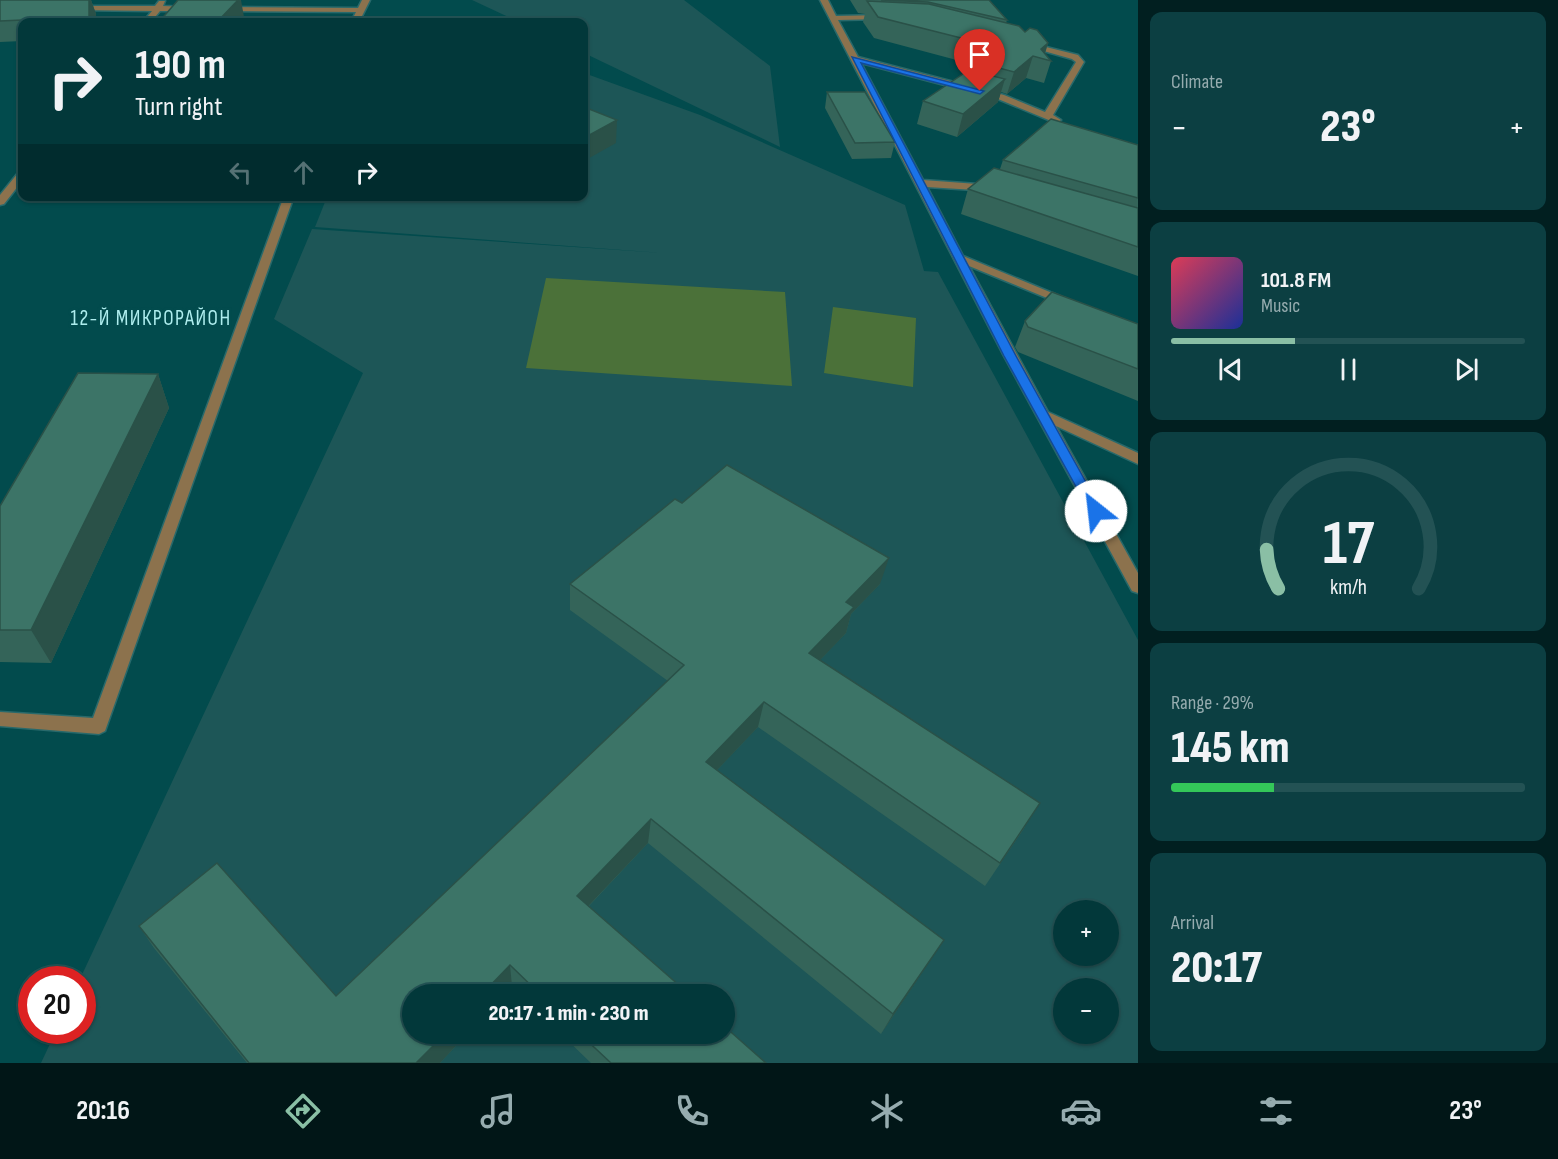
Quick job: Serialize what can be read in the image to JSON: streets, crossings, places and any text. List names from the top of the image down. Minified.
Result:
{"districts":["12-Й МИКРОРАЙОН"],"page":{"tile":["Climate",["Range · 29%","145 km"],["Arrival","20:17"]],"turn":["190 m","Turn right"],"heat":["−","23°","+"],"song":["101.8 FM","Music"],"map_buttons":["+","−"],"limit":"20","trip":"20:17 · 1 min · 230 m","tabs":["20:16","23°"],"gauge":["17","km/h"]}}
